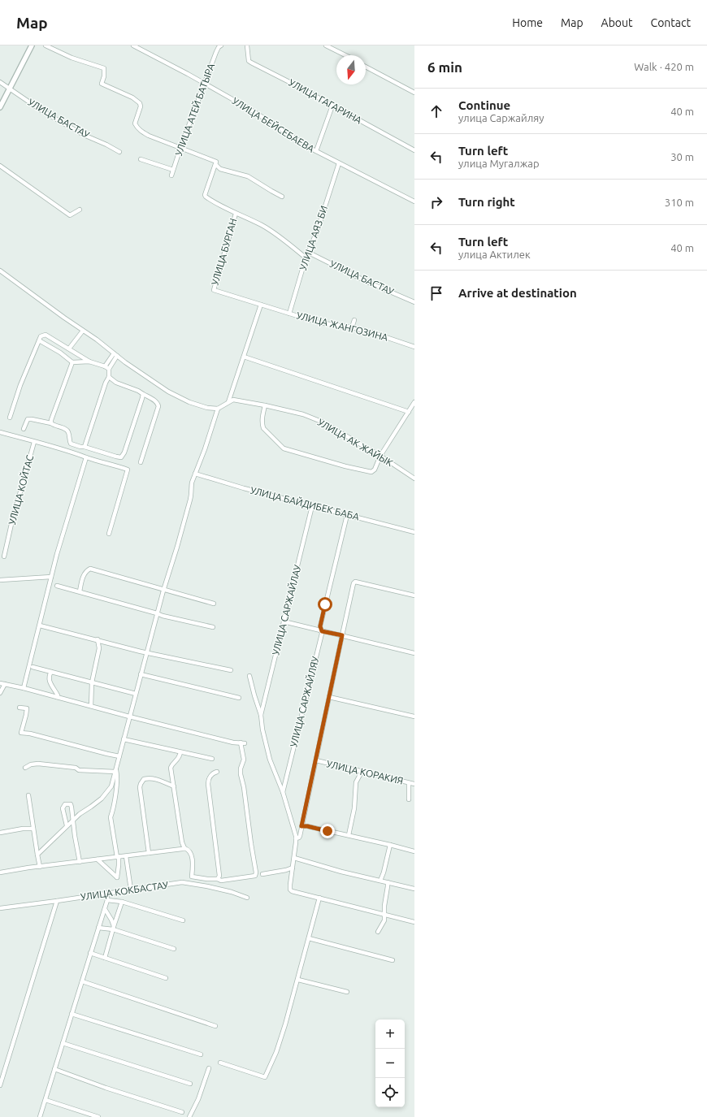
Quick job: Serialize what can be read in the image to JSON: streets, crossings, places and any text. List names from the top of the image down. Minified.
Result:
{"streets":{"street":["УЛИЦА ГАГАРИНА","УЛИЦА АТЕЙ БАТЫРА","УЛИЦА БАСТАУ","УЛИЦА БЕЙСЕБАЕВА","УЛИЦА АЯЗ БИ","УЛИЦА БУРГАН","УЛИЦА ЖАНГОЗИНА","УЛИЦА АК ЖАЙЫК","УЛИЦА КОЙТАС","УЛИЦА БАЙДИБЕК БАБА","УЛИЦА САРЖАЙЛАУ","УЛИЦА САРЖАЙЛЯУ","УЛИЦА КОРАКИЯ","УЛИЦА КОКБАСТАУ"]},"crossings":[["УЛИЦА АТЕЙ БАТЫРА","УЛИЦА БЕЙСЕБАЕВА"],["УЛИЦА БАСТАУ","УЛИЦА АЯЗ БИ"],["УЛИЦА БЕЙСЕБАЕВА","УЛИЦА АЯЗ БИ"],["УЛИЦА АЯЗ БИ","УЛИЦА ЖАНГОЗИНА"],["УЛИЦА БУРГАН","УЛИЦА ЖАНГОЗИНА"],["УЛИЦА БАЙДИБЕК БАБА","УЛИЦА САРЖАЙЛАУ"],["УЛИЦА БАЙДИБЕК БАБА","УЛИЦА САРЖАЙЛЯУ"]],"north":"bottom","page":{"header":"Map","nav":["Home","Map","About","Contact"],"heading":["6 min","Walk · 420 m"],"list":[["Continue","улица Саржайляу","40 m"],["Turn left","улица Мугалжар","30 m"],["Turn right","310 m"],["Turn left","улица Актилек","40 m"],"Arrive at destination"],"map_buttons":["+","−"]}}
